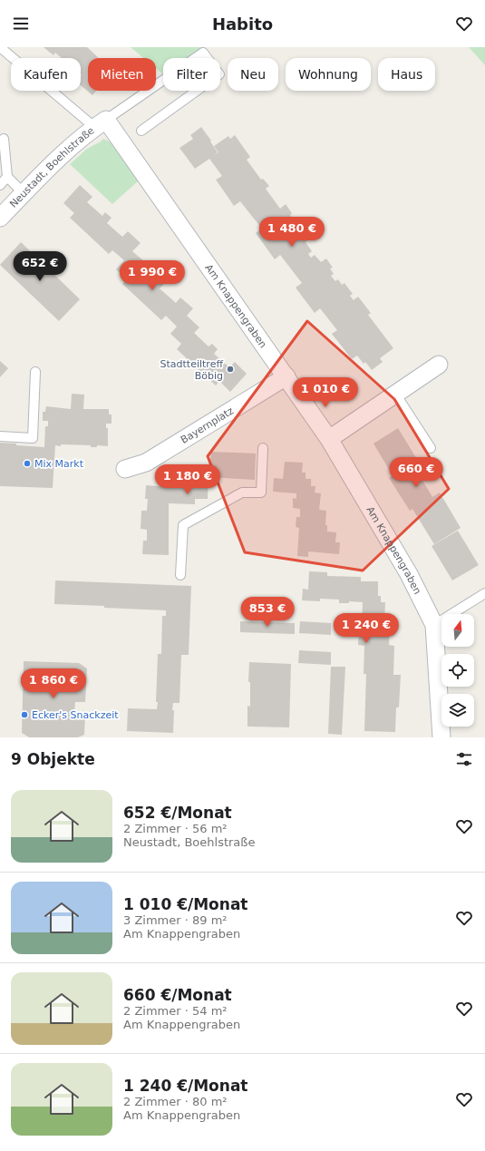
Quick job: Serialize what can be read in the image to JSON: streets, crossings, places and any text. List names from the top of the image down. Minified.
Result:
{"streets":{"street":["Neustadt, Boehlstraße","Am Knappengraben","Bayernplatz"]},"crossings":[["Neustadt, Boehlstraße","Am Knappengraben"],["Am Knappengraben","Bayernplatz"]],"places":["Stadtteiltreff Böbig","Mix Markt","Ecker's Snackzeit"],"north":"top","page":{"header":"Habito","chip":["Kaufen","Mieten","Filter","Neu","Wohnung","Haus"],"price":["1 480 €","652 €","1 990 €","1 010 €","660 €","1 180 €","853 €","1 240 €","1 860 €"],"heading":"9 Objekte","list":[{"name":"652 €/Monat","note":"2 Zimmer · 56 m² · Neustadt, Boehlstraße"},{"name":"1 010 €/Monat","note":"3 Zimmer · 89 m² · Am Knappengraben"},{"name":"660 €/Monat","note":"2 Zimmer · 54 m² · Am Knappengraben"},{"name":"1 240 €/Monat","note":"2 Zimmer · 80 m² · Am Knappengraben"}]}}
